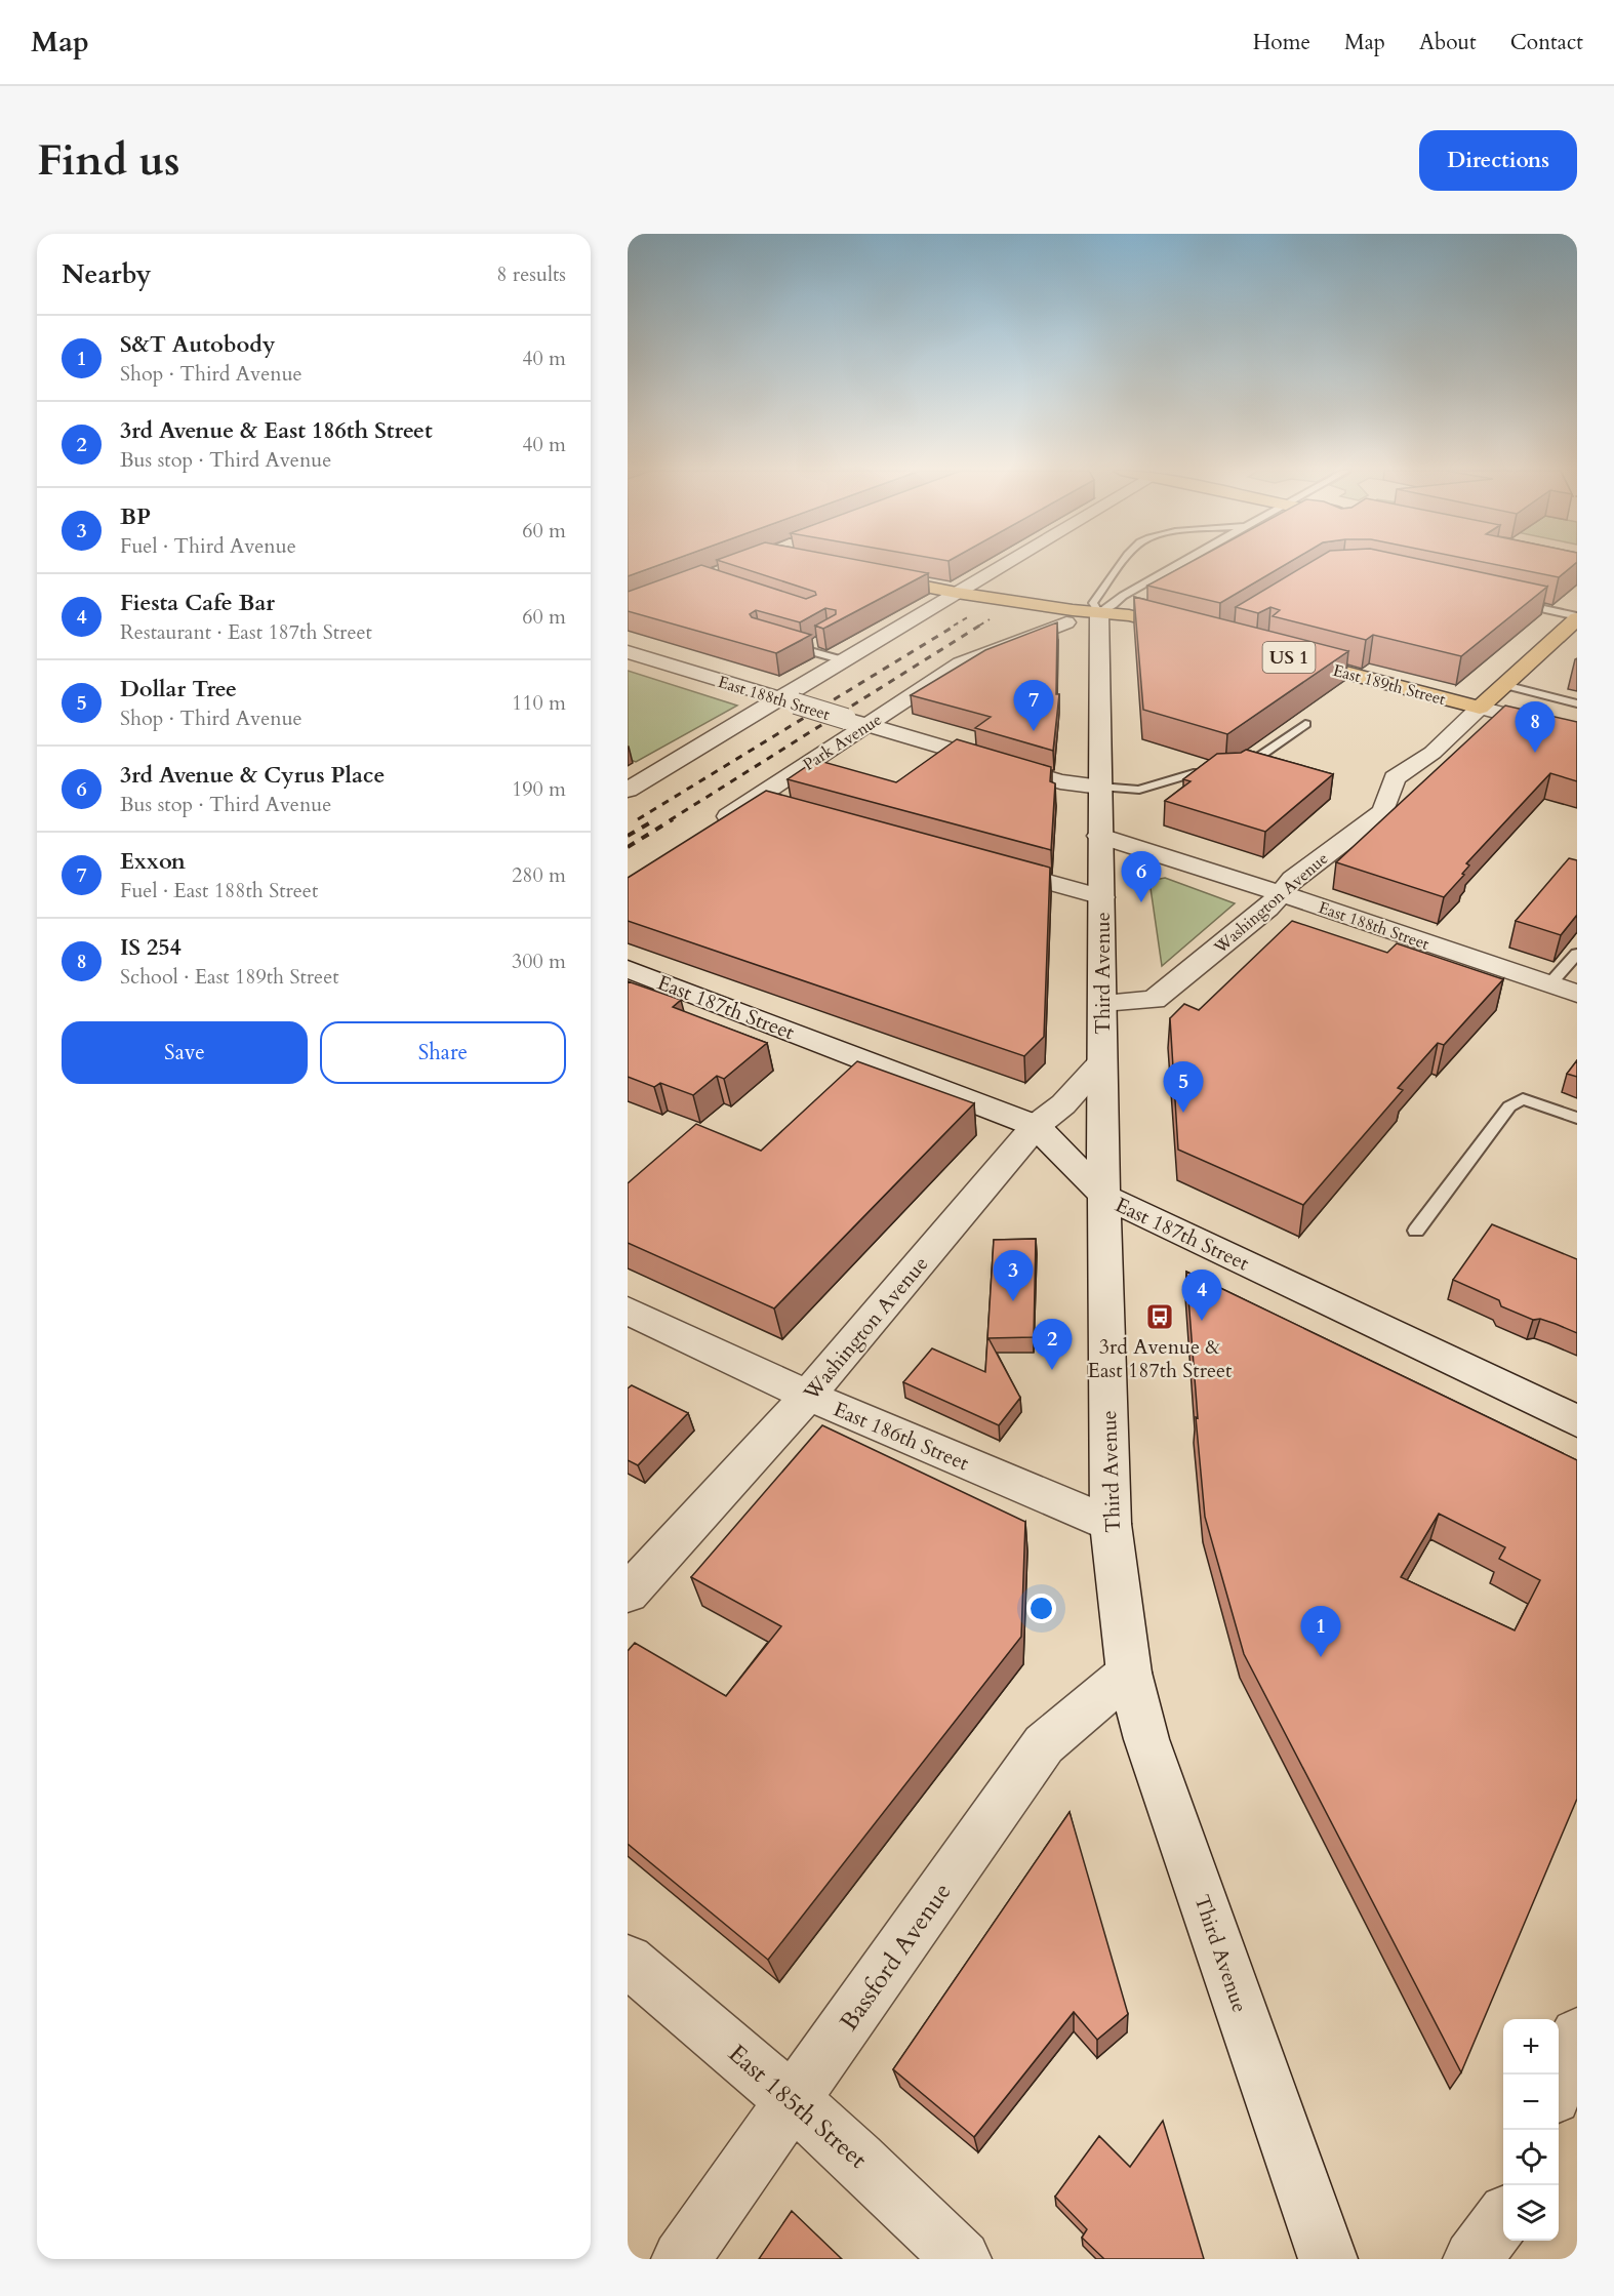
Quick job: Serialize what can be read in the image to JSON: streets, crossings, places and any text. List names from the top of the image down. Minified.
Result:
{"streets":{"main road":["US 1","East 189th Street","Washington Avenue"],"street":["East 188th Street","Park Avenue","Third Avenue","East 187th Street","East 186th Street","Bassford Avenue","East 185th Street"]},"crossings":[["East 189th Street","Washington Avenue"],["East 188th Street","Park Avenue"],["East 188th Street","Washington Avenue"],["East 188th Street","Third Avenue"],["Washington Avenue","Third Avenue"],["Washington Avenue","East 187th Street"],["Washington Avenue","East 186th Street"],["Third Avenue","East 187th Street"],["Third Avenue","East 186th Street"],["Third Avenue","Bassford Avenue"],["Bassford Avenue","East 185th Street"]],"places":{"bus stop":["3rd Avenue & East 187th Street"]},"page":{"header":"Map","nav":["Home","Map","About","Contact"],"buttons":["Directions",["Save","Share"]],"title":"Find us","heading":["Nearby","8 results"],"list":[{"mark":"1","name":"S&T Autobody","note":"Shop · Third Avenue","value":"40 m"},{"mark":"2","name":"3rd Avenue & East 186th Street","note":"Bus stop · Third Avenue","value":"40 m"},{"mark":"3","name":"BP","note":"Fuel · Third Avenue","value":"60 m"},{"mark":"4","name":"Fiesta Cafe Bar","note":"Restaurant · East 187th Street","value":"60 m"},{"mark":"5","name":"Dollar Tree","note":"Shop · Third Avenue","value":"110 m"},{"mark":"6","name":"3rd Avenue & Cyrus Place","note":"Bus stop · Third Avenue","value":"190 m"},{"mark":"7","name":"Exxon","note":"Fuel · East 188th Street","value":"280 m"},{"mark":"8","name":"IS 254","note":"School · East 189th Street","value":"300 m"}],"pins":["7","8","6","5","3","4","2","1"],"map_buttons":["+","−"]}}
